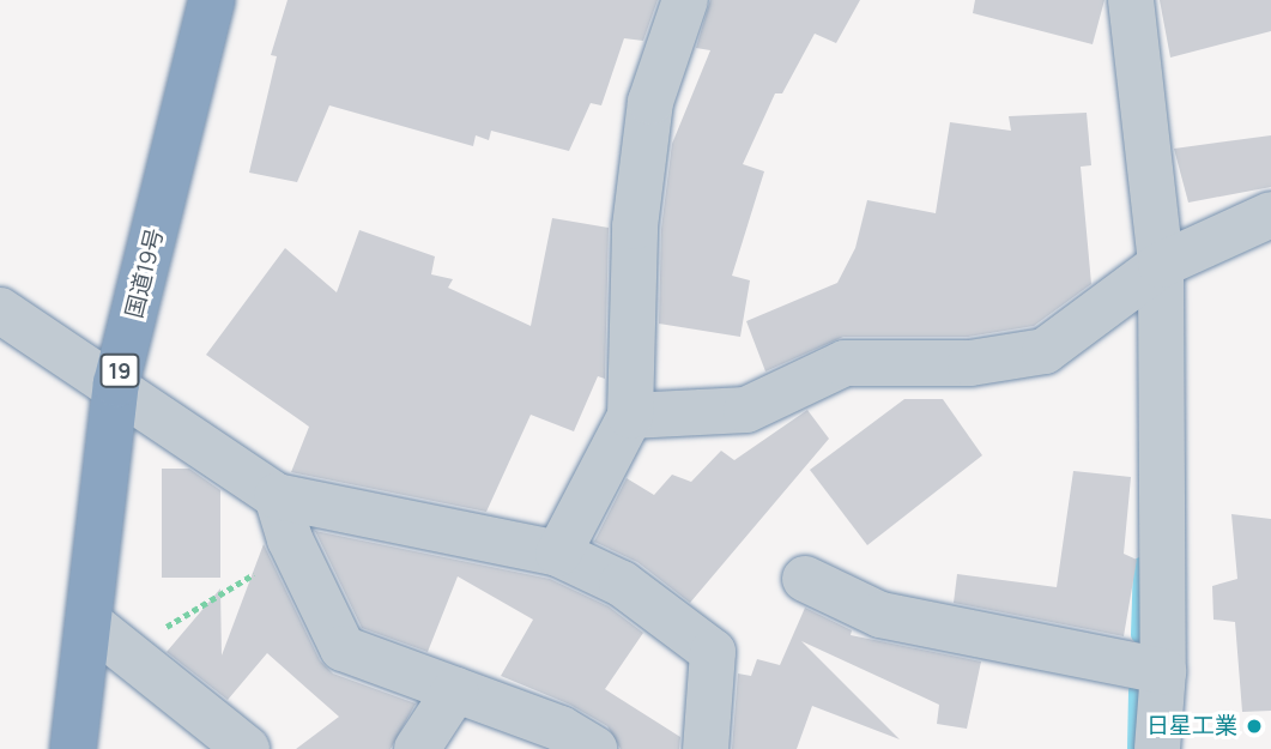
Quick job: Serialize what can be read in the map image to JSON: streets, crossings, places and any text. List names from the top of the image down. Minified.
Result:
{"streets":{"highway":["国道19号","19"]},"places":["日星工業"]}
